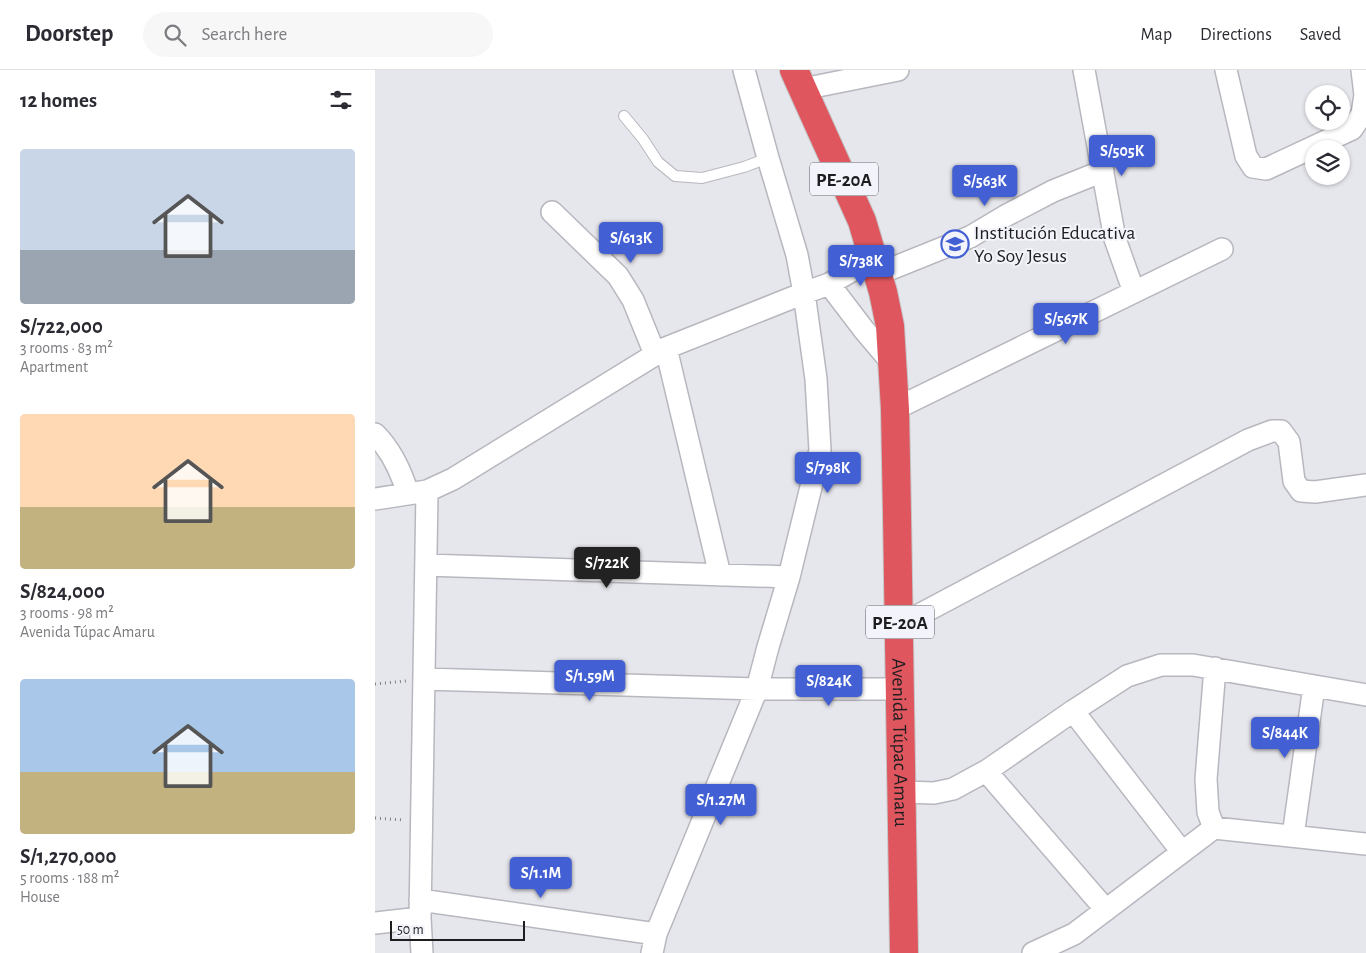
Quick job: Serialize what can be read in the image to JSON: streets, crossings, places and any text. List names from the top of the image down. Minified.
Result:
{"streets":{"highway":["PE-20A","Avenida Túpac Amaru"]},"places":{"school or university":["Institución Educativa Yo Soy Jesus"]},"scale_bar":"50 m","page":{"header":"Doorstep","search":"Search here","nav":["Map","Directions","Saved"],"heading":"12 homes","list":[{"name":"S/722,000","note":"3 rooms · 83 m² · Apartment"},{"name":"S/824,000","note":"3 rooms · 98 m² · Avenida Túpac Amaru"},{"name":"S/1,270,000","note":"5 rooms · 188 m² · House"}],"price":["S/505K","S/563K","S/613K","S/738K","S/567K","S/798K","S/722K","S/1.59M","S/824K","S/844K","S/1.27M","S/1.1M"],"scale":"50 m"}}
